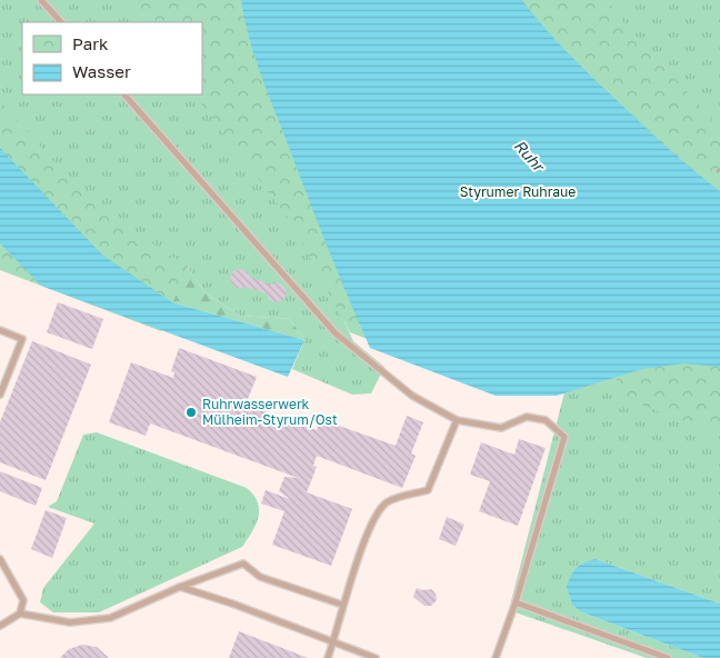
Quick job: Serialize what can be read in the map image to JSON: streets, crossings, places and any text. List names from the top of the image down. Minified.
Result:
{"water":["Ruhr"],"parks":["Styrumer Ruhraue"],"places":["Ruhrwasserwerk Mülheim-Styrum/Ost"],"legend":["Park","Wasser"]}
